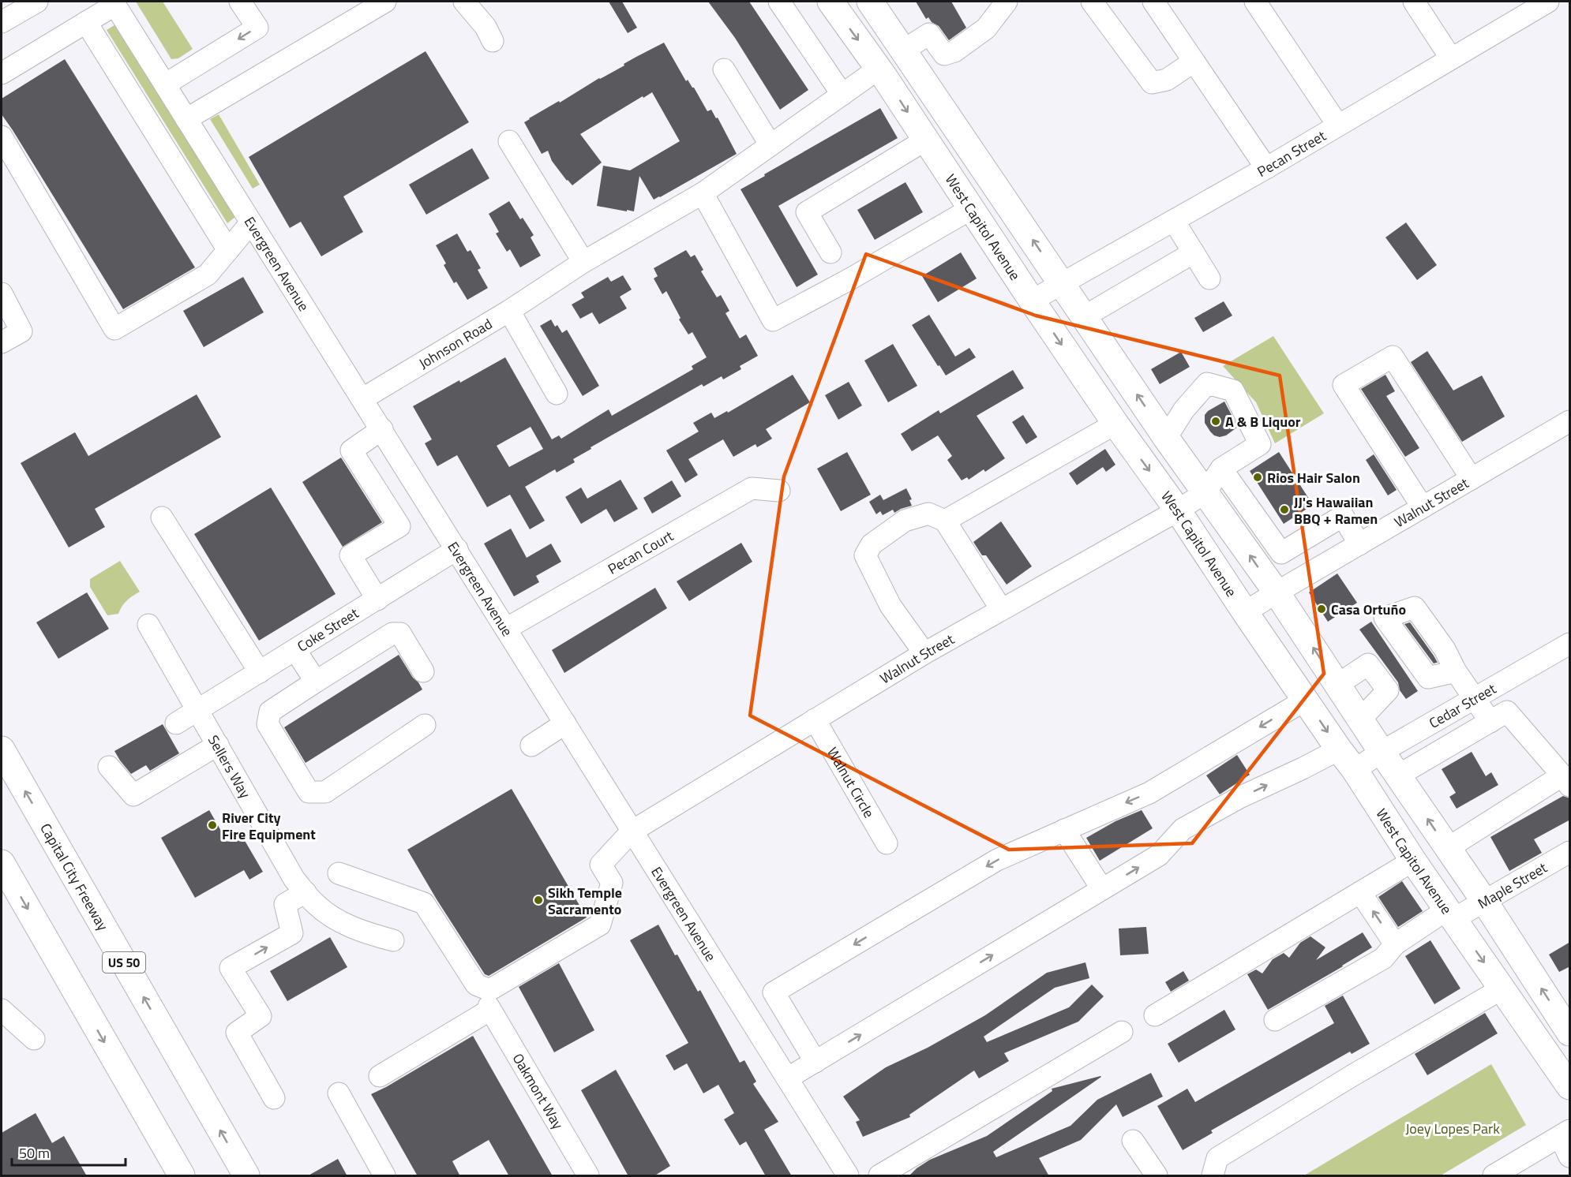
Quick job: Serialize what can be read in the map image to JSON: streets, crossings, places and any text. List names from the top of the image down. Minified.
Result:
{"streets":{"main road":["West Capitol Avenue","Capital City Freeway","US 50"],"street":["Pecan Street","Evergreen Avenue","Johnson Road","Walnut Street","Pecan Court","Coke Street","Cedar Street","Sellers Way","Walnut Circle","Maple Street","Oakmont Way"]},"crossings":[["Pecan Street","West Capitol Avenue"],["West Capitol Avenue","Johnson Road"],["West Capitol Avenue","Walnut Street"],["West Capitol Avenue","Cedar Street"],["West Capitol Avenue","Maple Street"],["Evergreen Avenue","Johnson Road"],["Evergreen Avenue","Walnut Street"],["Evergreen Avenue","Pecan Court"],["Evergreen Avenue","Coke Street"],["Walnut Street","Walnut Circle"],["Coke Street","Sellers Way"]],"parks":["Joey Lopes Park"],"places":["A & B Liquor","Rios Hair Salon","JJ's Hawaiian BBQ + Ramen","Casa Ortuño","River City Fire Equipment","Sikh Temple Sacramento"],"scale_bar":"50 m"}
